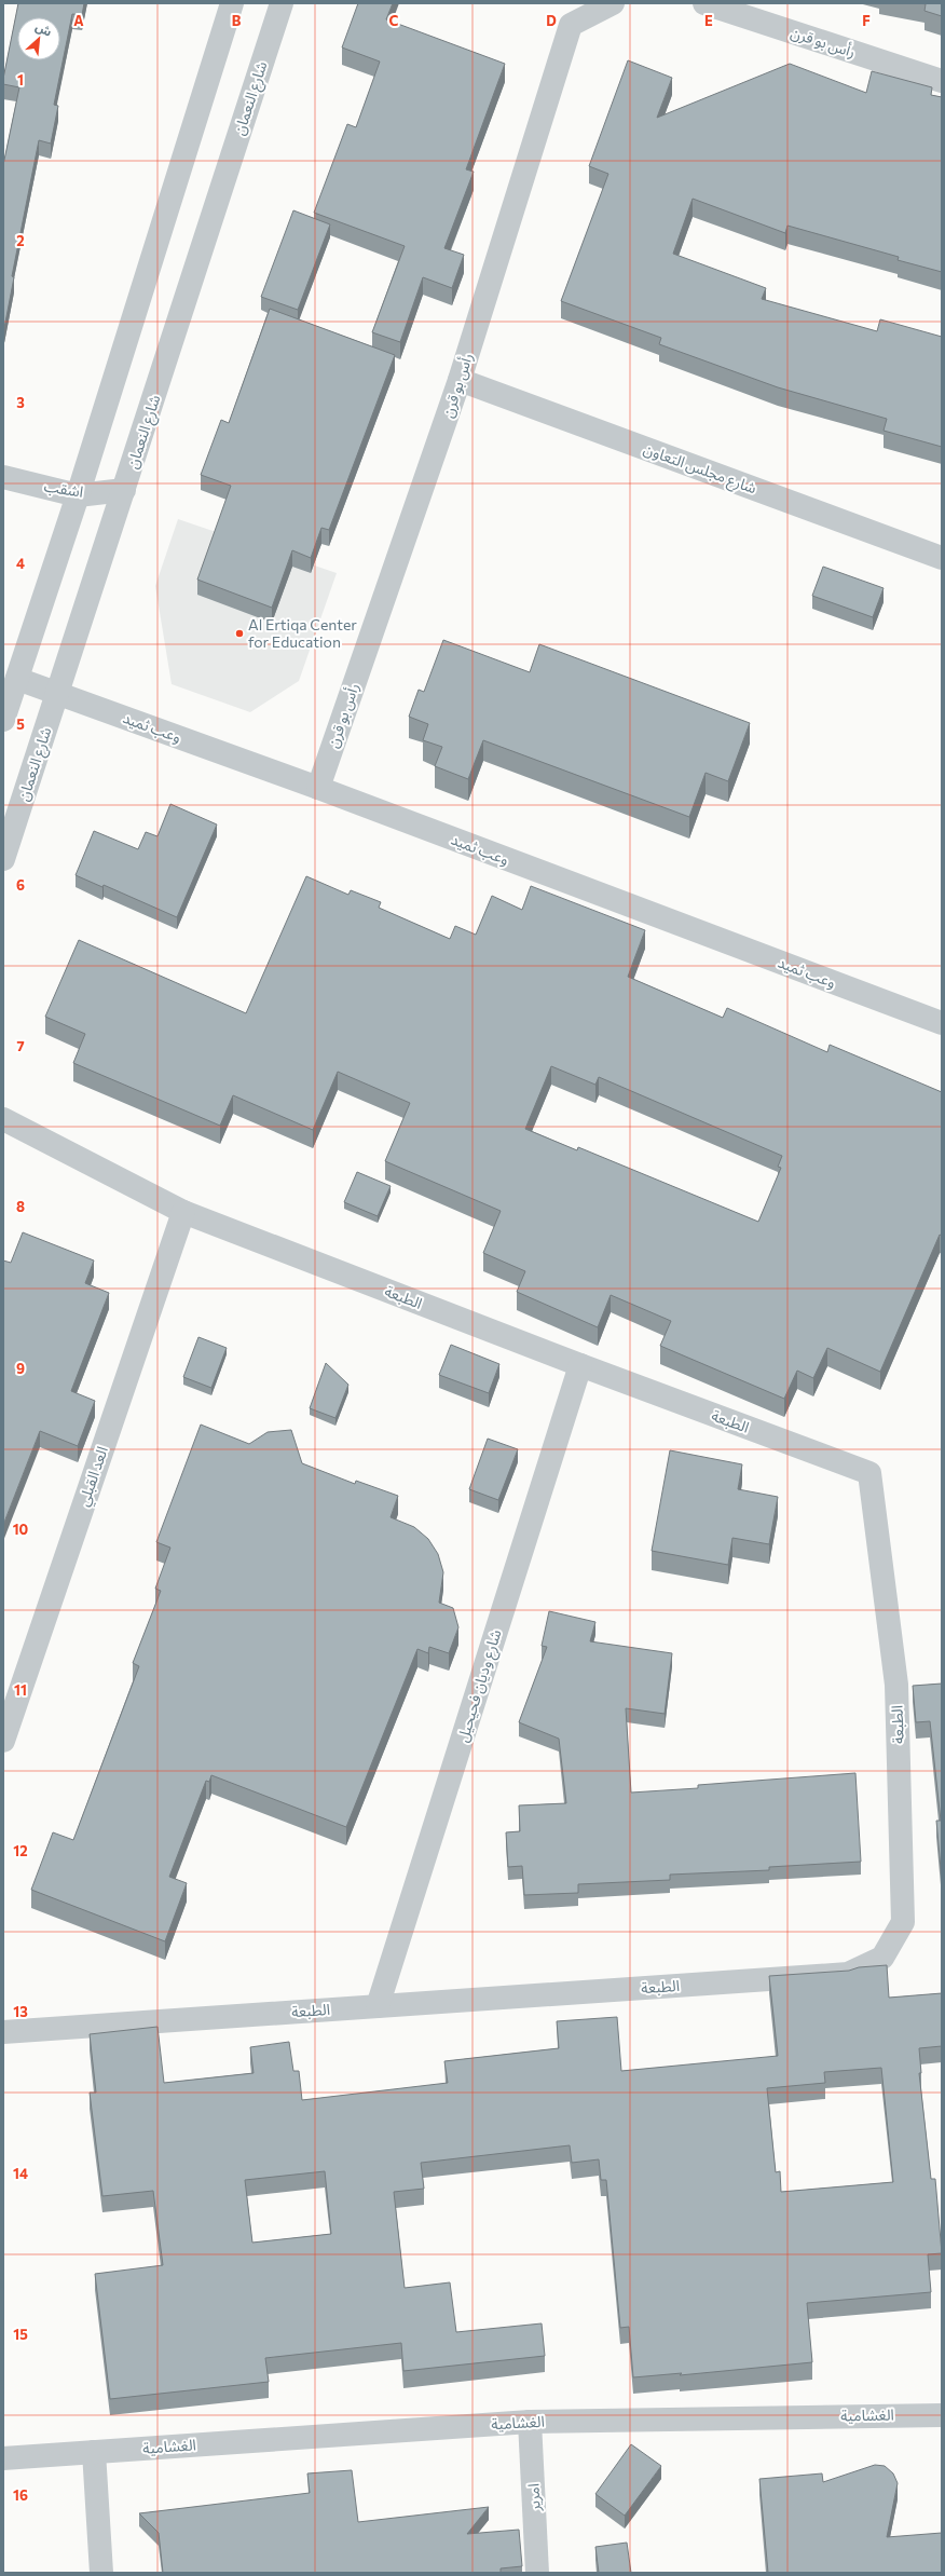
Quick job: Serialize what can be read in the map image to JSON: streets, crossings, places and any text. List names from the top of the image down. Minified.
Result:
{"streets":{"street":["رأس بو قرن","شارع النعمان","شارع مجلس التعاون","اشقب","وعب ثميد","الطبعة","العد القبلي","شارع وديان فحيحيل","الغشامية","امرير"]},"crossings":[["رأس بو قرن","شارع مجلس التعاون"],["رأس بو قرن","وعب ثميد"],["شارع النعمان","اشقب"],["شارع النعمان","وعب ثميد"],["الطبعة","العد القبلي"],["الطبعة","شارع وديان فحيحيل"],["الغشامية","امرير"]],"places":["Al Ertiqa Center for Education"],"north":"top right","grid":{"columns":["A","B","C","D","E","F"],"rows":["1","2","3","4","5","6","7","8","9","10","11","12","13","14","15","16"]}}
